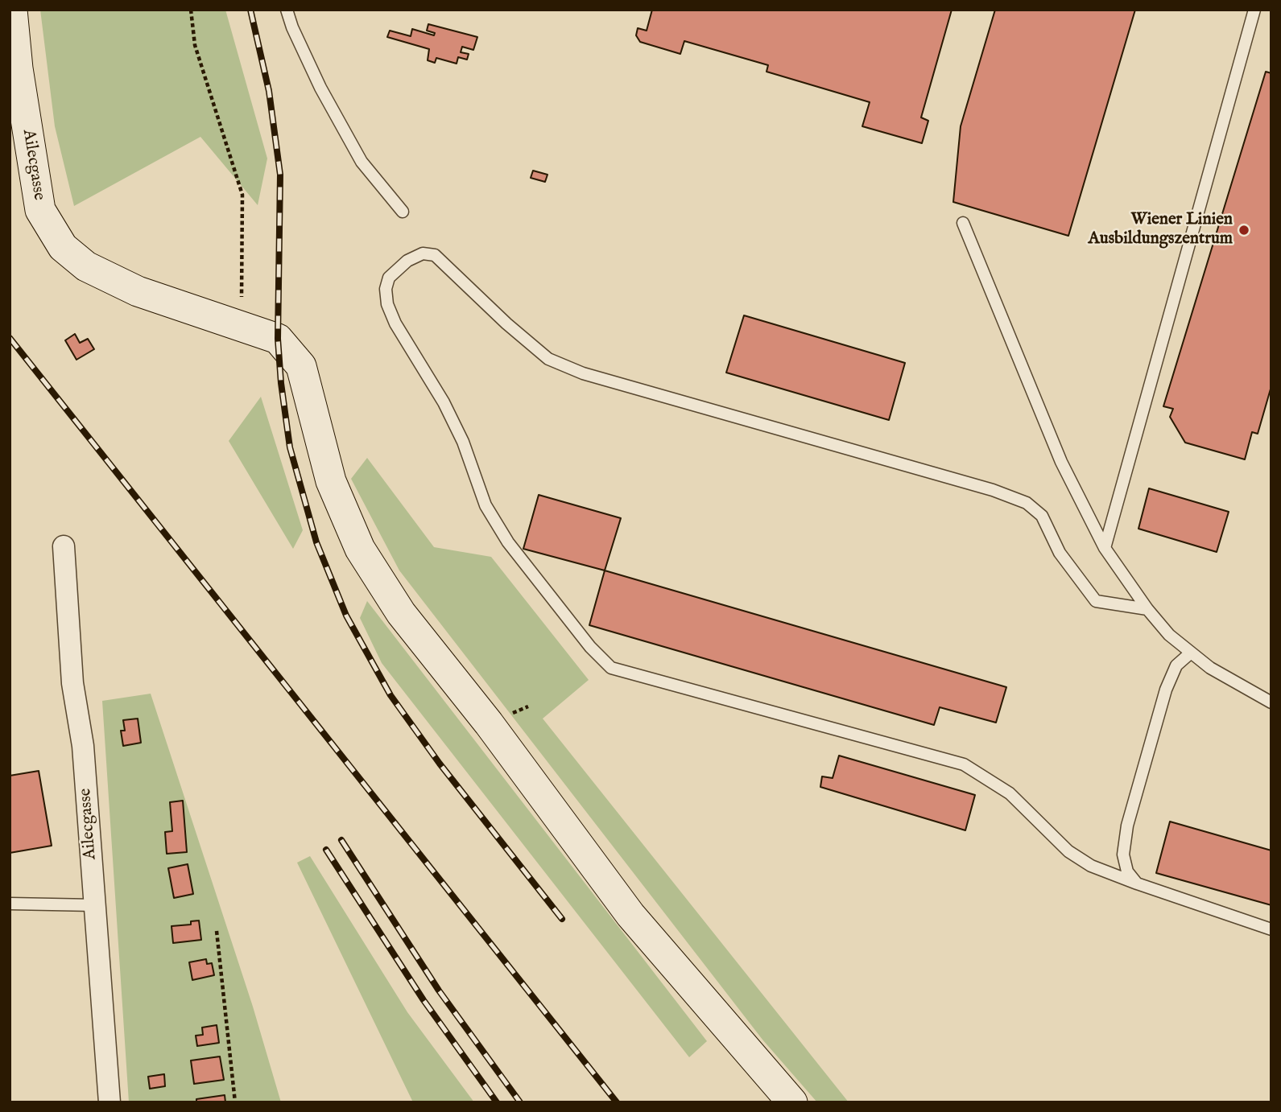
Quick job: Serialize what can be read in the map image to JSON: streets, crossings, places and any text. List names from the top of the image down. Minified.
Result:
{"streets":{"street":["Ailecgasse"]},"places":["Wiener Linien Ausbildungszentrum"]}
